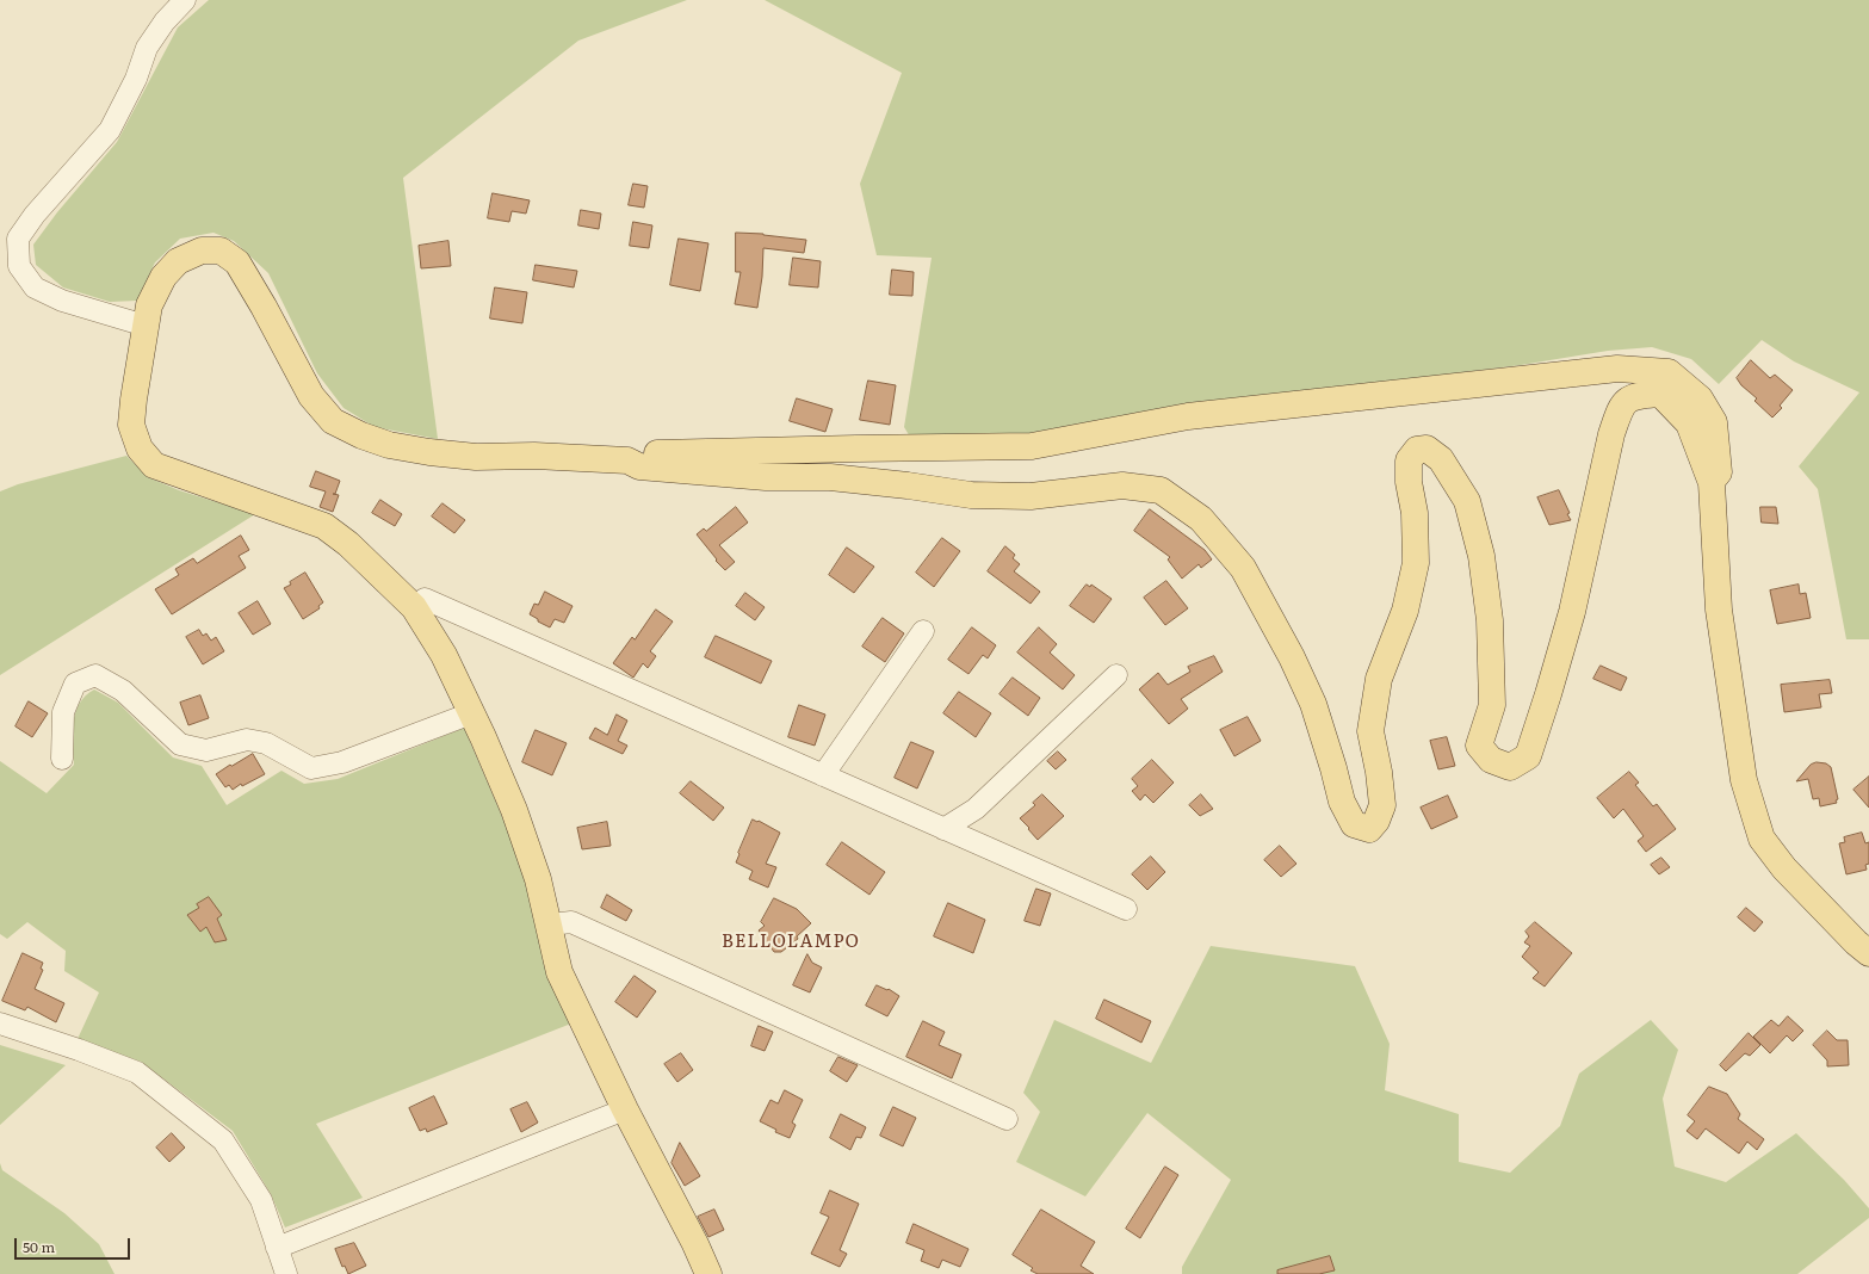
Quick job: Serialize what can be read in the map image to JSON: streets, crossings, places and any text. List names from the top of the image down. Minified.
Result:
{"districts":["BELLOLAMPO"],"scale_bar":"50 m"}
